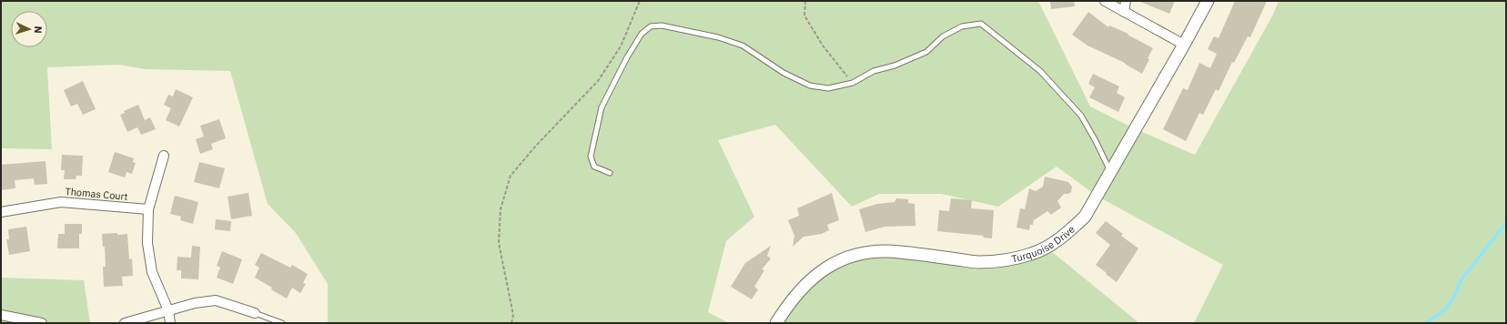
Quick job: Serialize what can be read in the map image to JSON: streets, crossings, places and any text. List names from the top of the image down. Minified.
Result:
{"streets":{"street":["Thomas Court","Turquoise Drive"]},"north":"right"}
